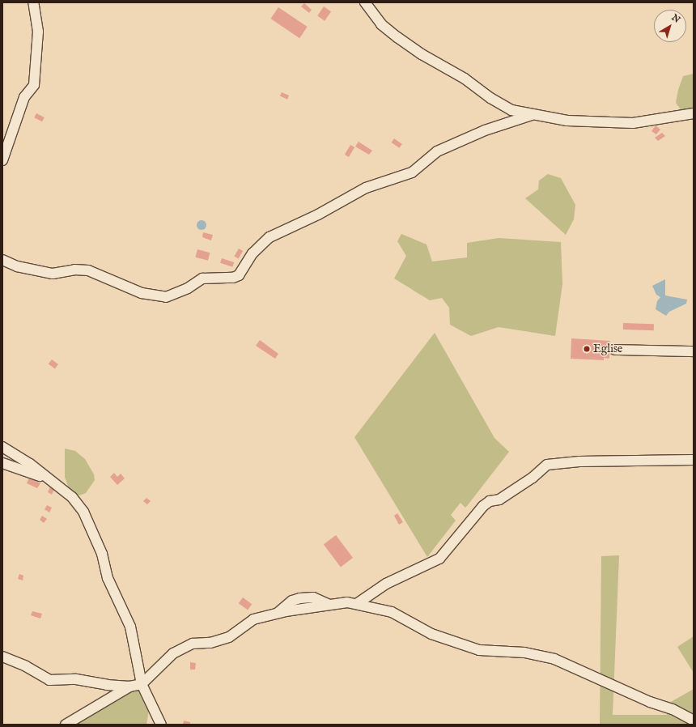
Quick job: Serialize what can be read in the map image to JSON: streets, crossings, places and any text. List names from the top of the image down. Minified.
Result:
{"places":["Eglise"],"north":"top right"}
